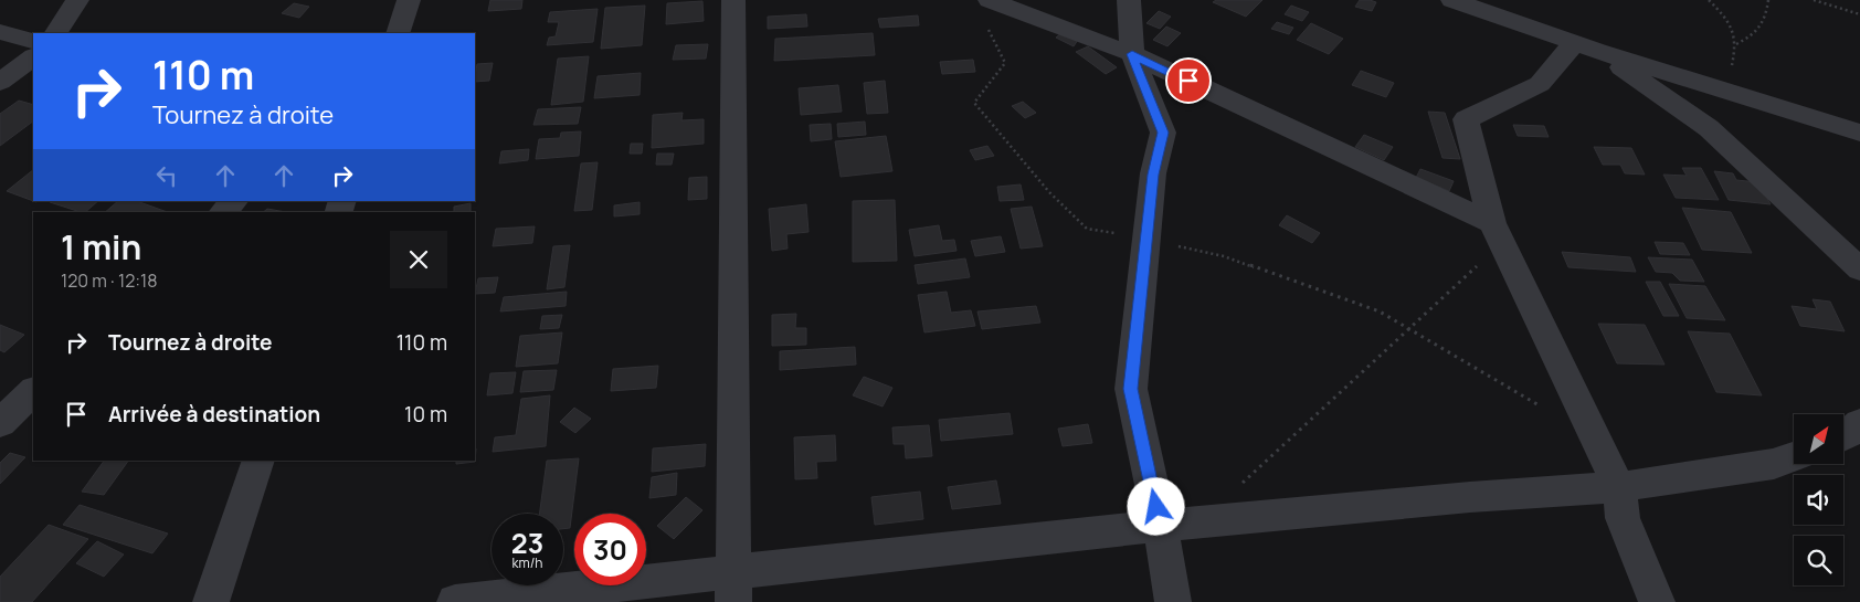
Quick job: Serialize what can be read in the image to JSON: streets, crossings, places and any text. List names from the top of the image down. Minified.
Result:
{"north":"top right","page":{"turn":["110 m","Tournez à droite"],"heading":["1 min","120 m · 12:18"],"list":[{"name":"Tournez à droite","value":"110 m"},{"name":"Arrivée à destination","value":"10 m"}],"speed":"23 km/h","limit":"30"}}
